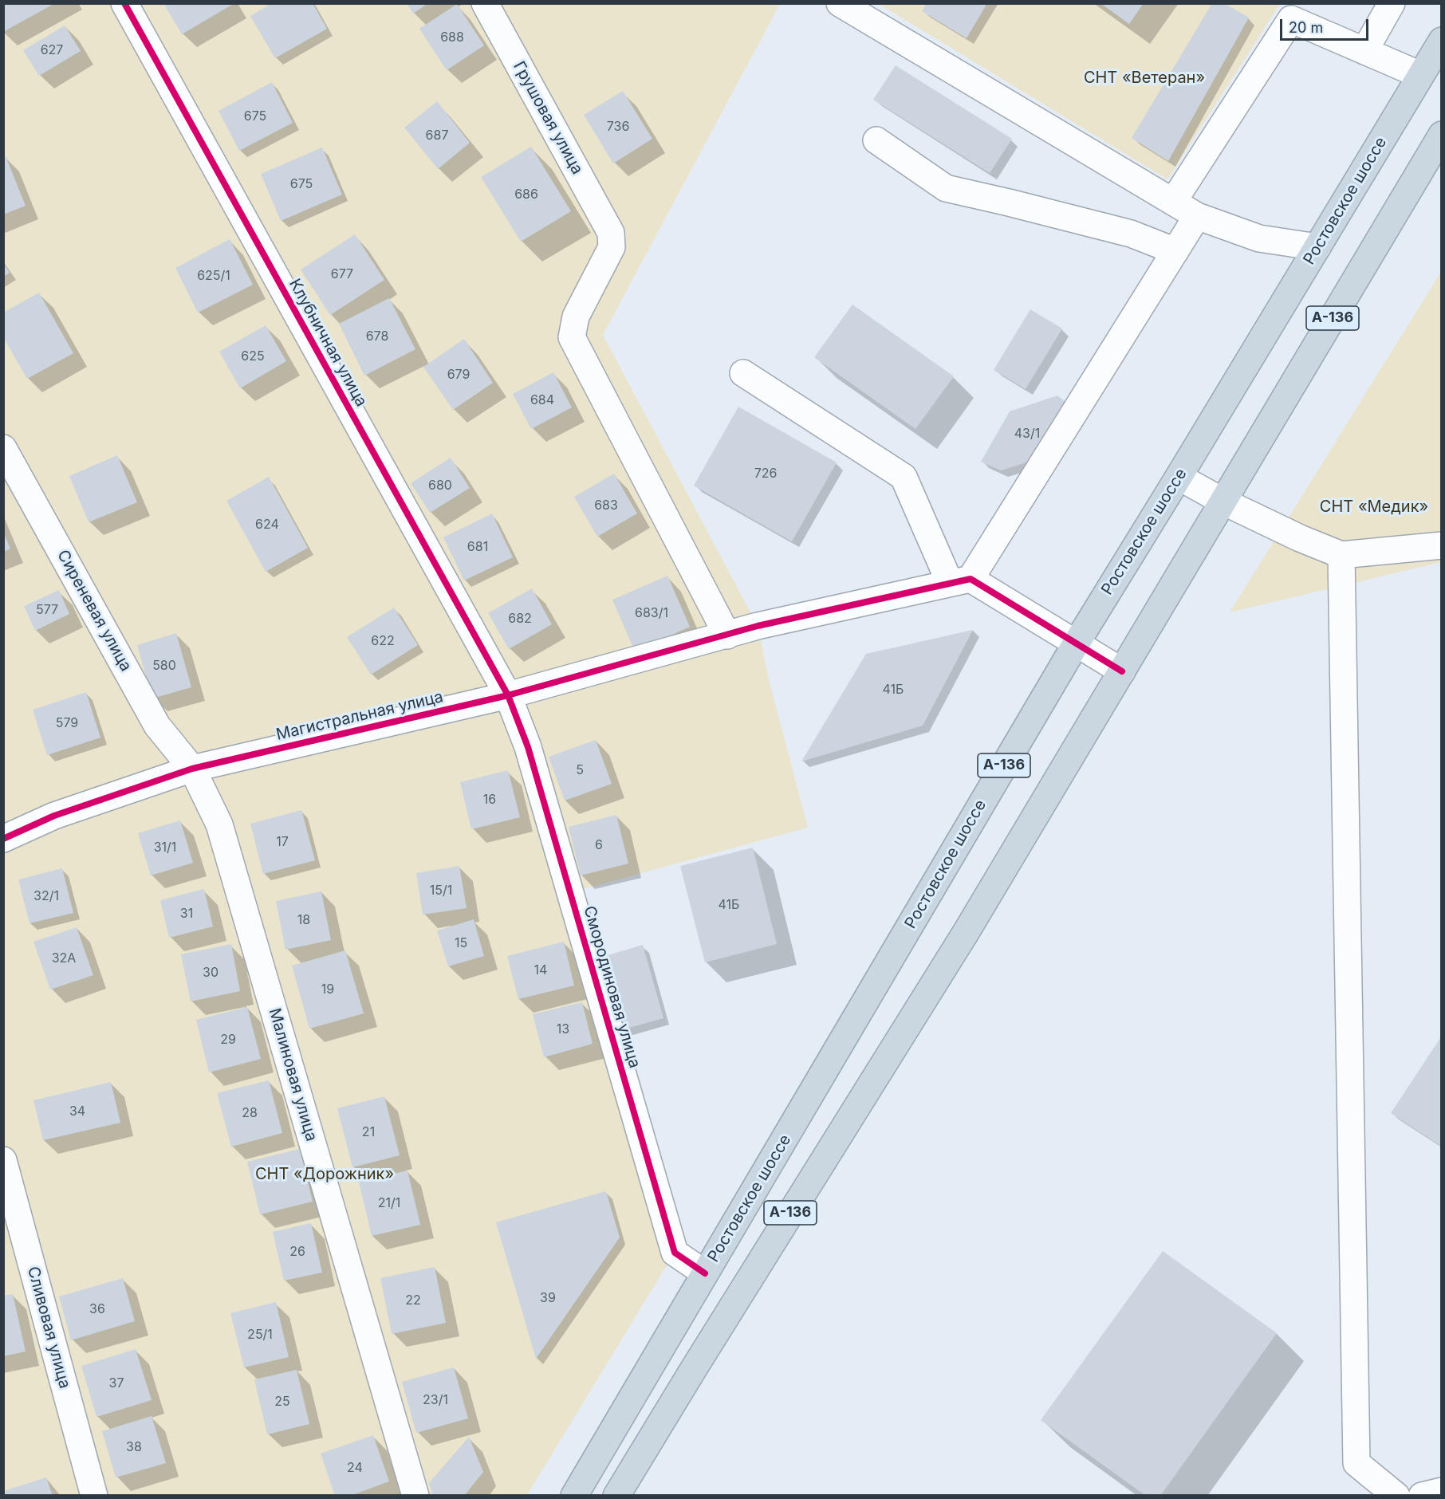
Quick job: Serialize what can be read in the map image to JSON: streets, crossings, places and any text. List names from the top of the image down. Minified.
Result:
{"streets":{"highway":["Ростовское шоссе","А-136"],"street":["Грушовая улица","Клубничная улица","Сиреневая улица","Магистральная улица","Смородиновая улица","Малиновая улица","Сливовая улица"]},"crossings":[["Грушовая улица","Магистральная улица"],["Ростовское шоссе","Смородиновая улица"],["Клубничная улица","Магистральная улица"],["Клубничная улица","Смородиновая улица"],["Сиреневая улица","Магистральная улица"],["Сиреневая улица","Малиновая улица"],["Магистральная улица","Смородиновая улица"],["Магистральная улица","Малиновая улица"]],"parks":["СНТ «Ветеран»","СНТ «Медик»","СНТ «Дорожник»"],"house_numbers":["688","627","675","736","687","675","686","677","625/1","678","625","679","684","43/1","726","680","683","624","681","577","683/1","682","622","580","41Б","579","5","16","17","6","31/1","15/1","32/1","41Б","31","18","15","32А","14","30","19","13","29","34","28","21","21/1","26","39","22","36","25/1","37","23/1","25","38","24"],"scale_bar":"20 m"}
